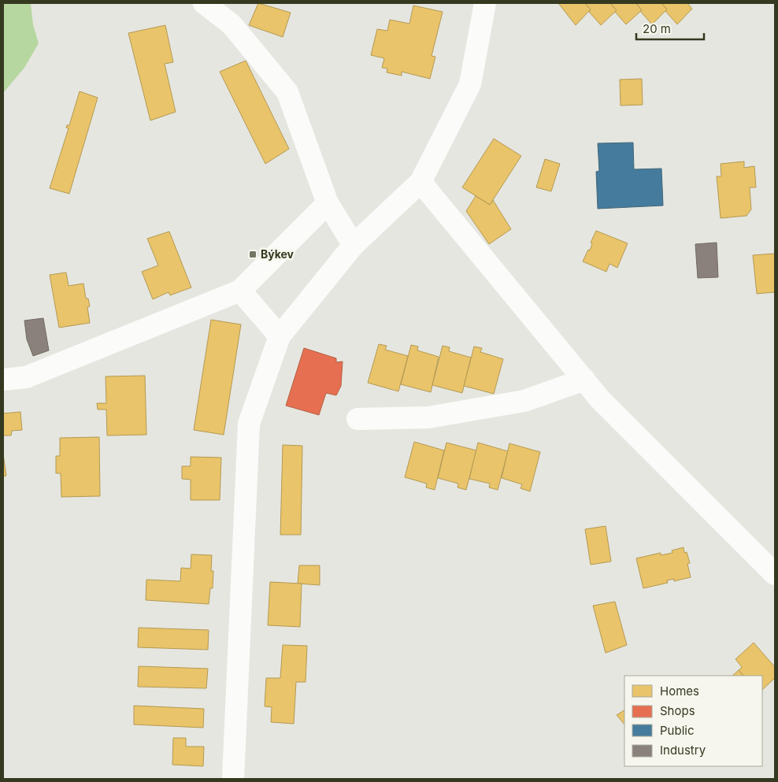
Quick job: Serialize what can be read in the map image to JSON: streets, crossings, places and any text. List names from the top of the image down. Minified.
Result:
{"places":{"transit":["Býkev"]},"legend":["Homes","Shops","Public","Industry"],"scale_bar":"20 m"}
